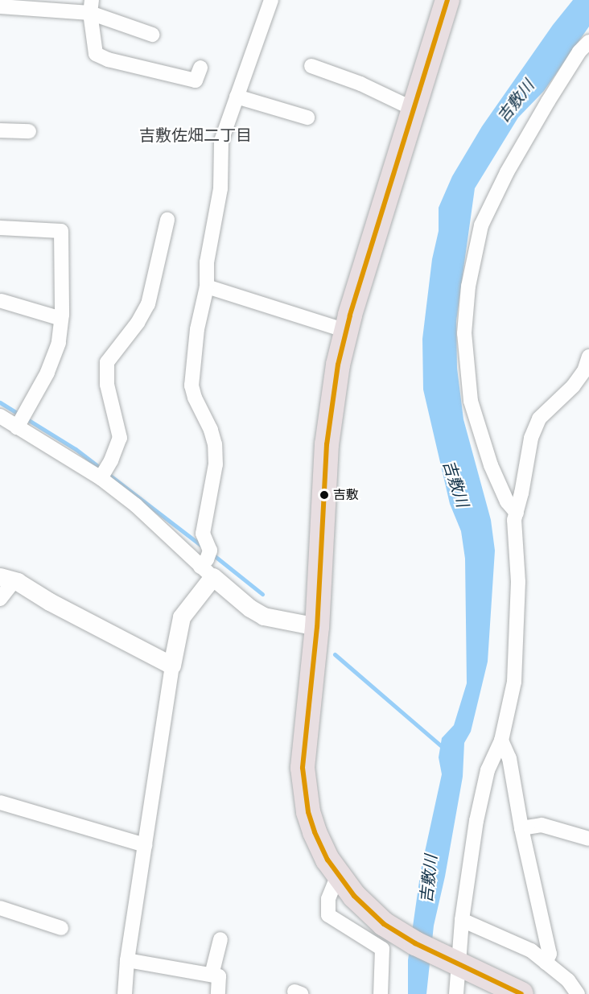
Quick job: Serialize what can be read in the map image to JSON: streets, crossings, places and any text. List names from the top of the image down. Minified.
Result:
{"districts":["吉敷佐畑二丁目"],"water":["吉敷川"],"places":["吉敷"]}
